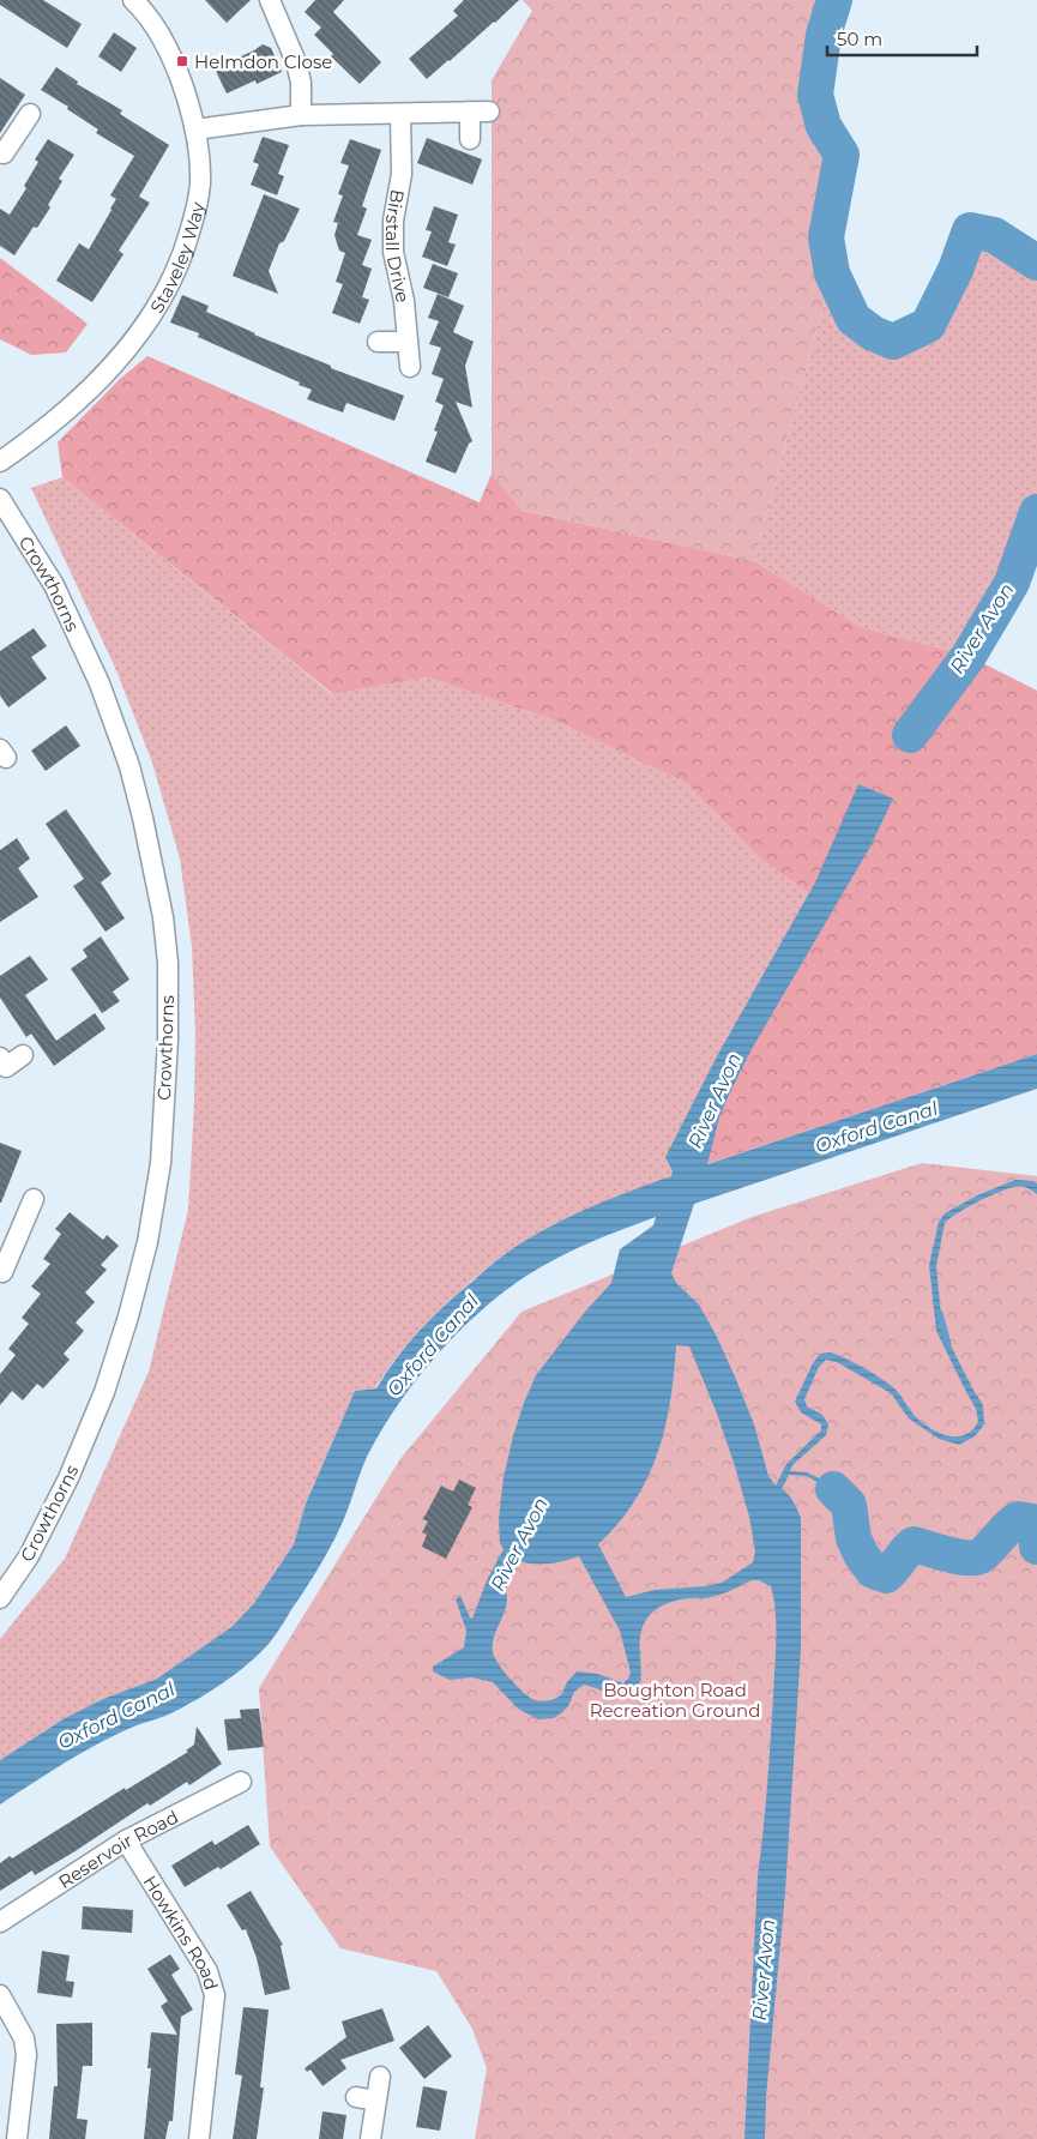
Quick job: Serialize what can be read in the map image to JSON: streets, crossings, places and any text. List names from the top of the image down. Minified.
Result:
{"streets":{"street":["Birstall Drive","Staveley Way","Crowthorns","Reservoir Road","Howkins Road"]},"crossings":[["Reservoir Road","Howkins Road"]],"water":["River Avon","Oxford Canal"],"parks":["Boughton Road Recreation Ground"],"places":{"transit":["Helmdon Close"]},"scale_bar":"50 m"}
